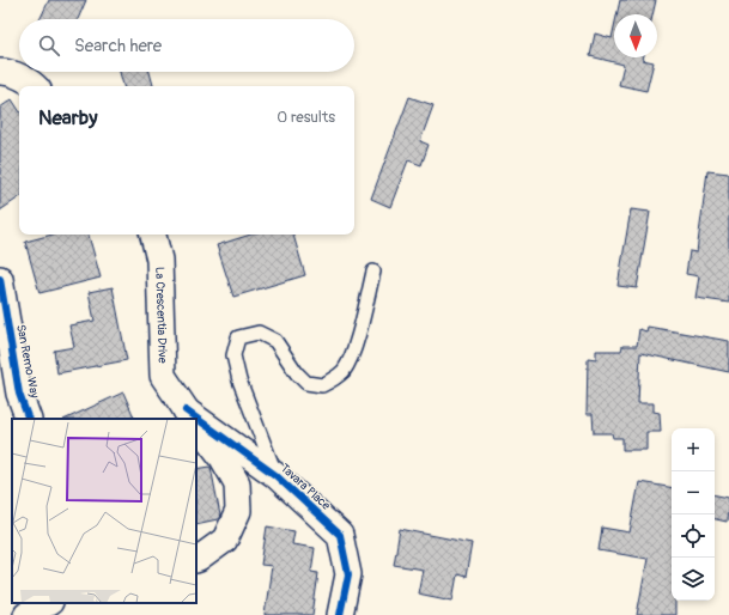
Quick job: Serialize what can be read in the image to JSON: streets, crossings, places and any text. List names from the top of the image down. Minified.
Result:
{"streets":{"street":["La Crescentia Drive","San Remo Way","Tavara Place"]},"north":"bottom","page":{"search":"Search here","heading":["Nearby","0 results"],"map_buttons":["+","−"]}}
